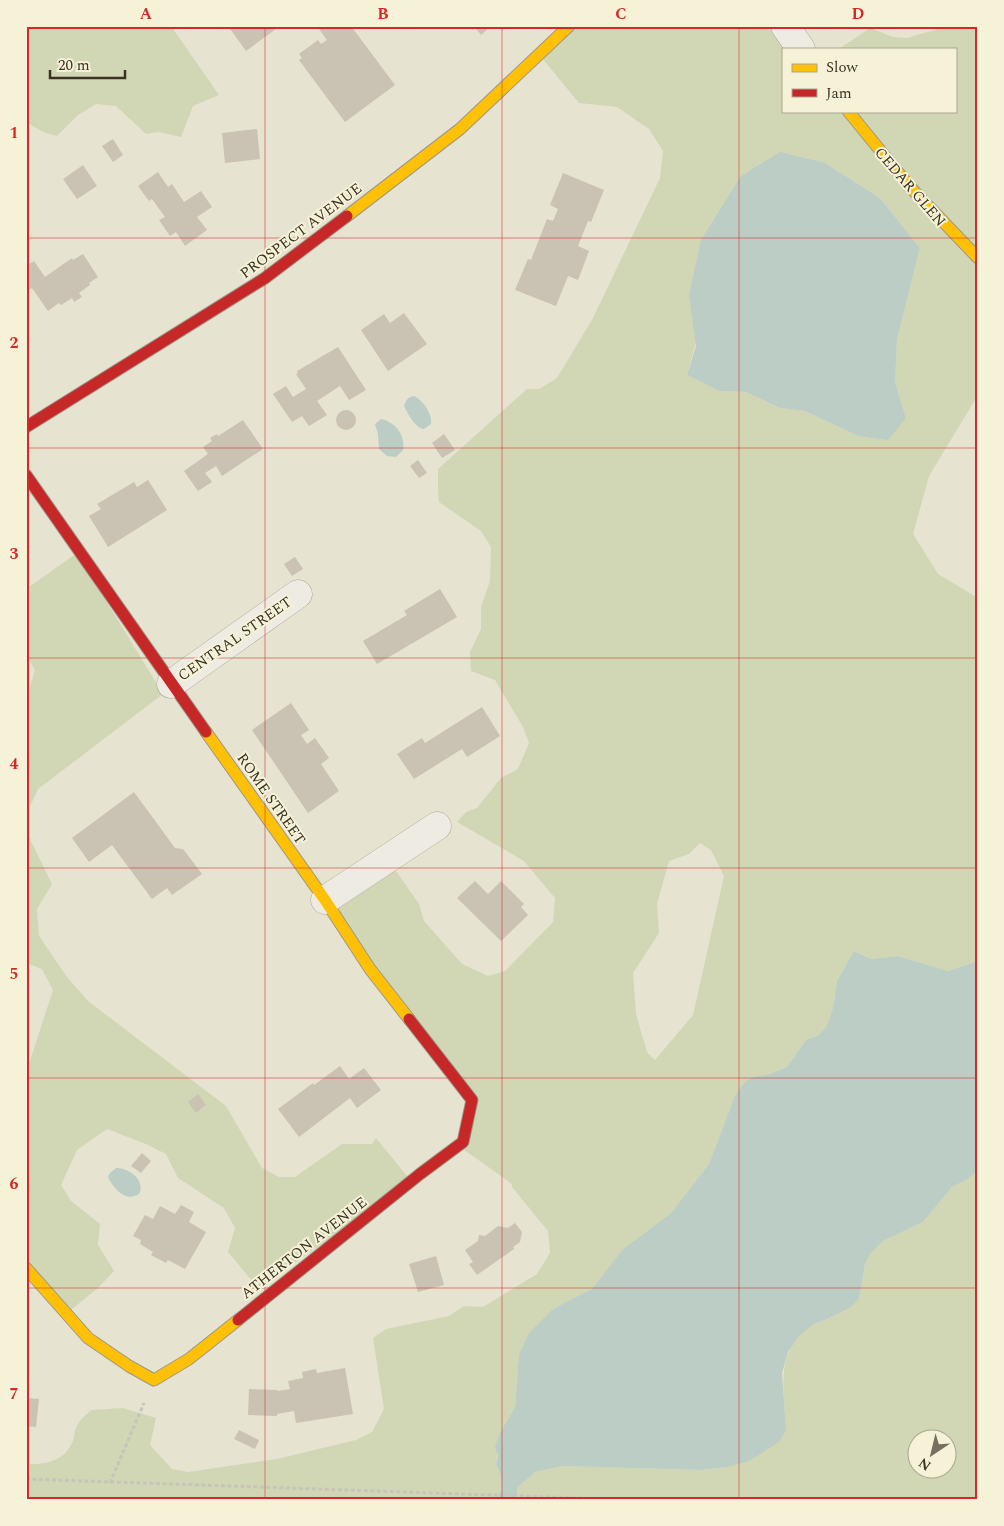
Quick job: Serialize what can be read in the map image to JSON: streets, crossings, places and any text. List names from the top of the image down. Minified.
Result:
{"streets":{"street":["CEDAR GLEN","PROSPECT AVENUE","CENTRAL STREET","ROME STREET","ATHERTON AVENUE"]},"crossings":[["CENTRAL STREET","ROME STREET"],["ROME STREET","ATHERTON AVENUE"]],"legend":["Slow","Jam"],"scale_bar":"20 m","north":"bottom left","grid":{"columns":["A","B","C","D"],"rows":["1","2","3","4","5","6","7"]}}
